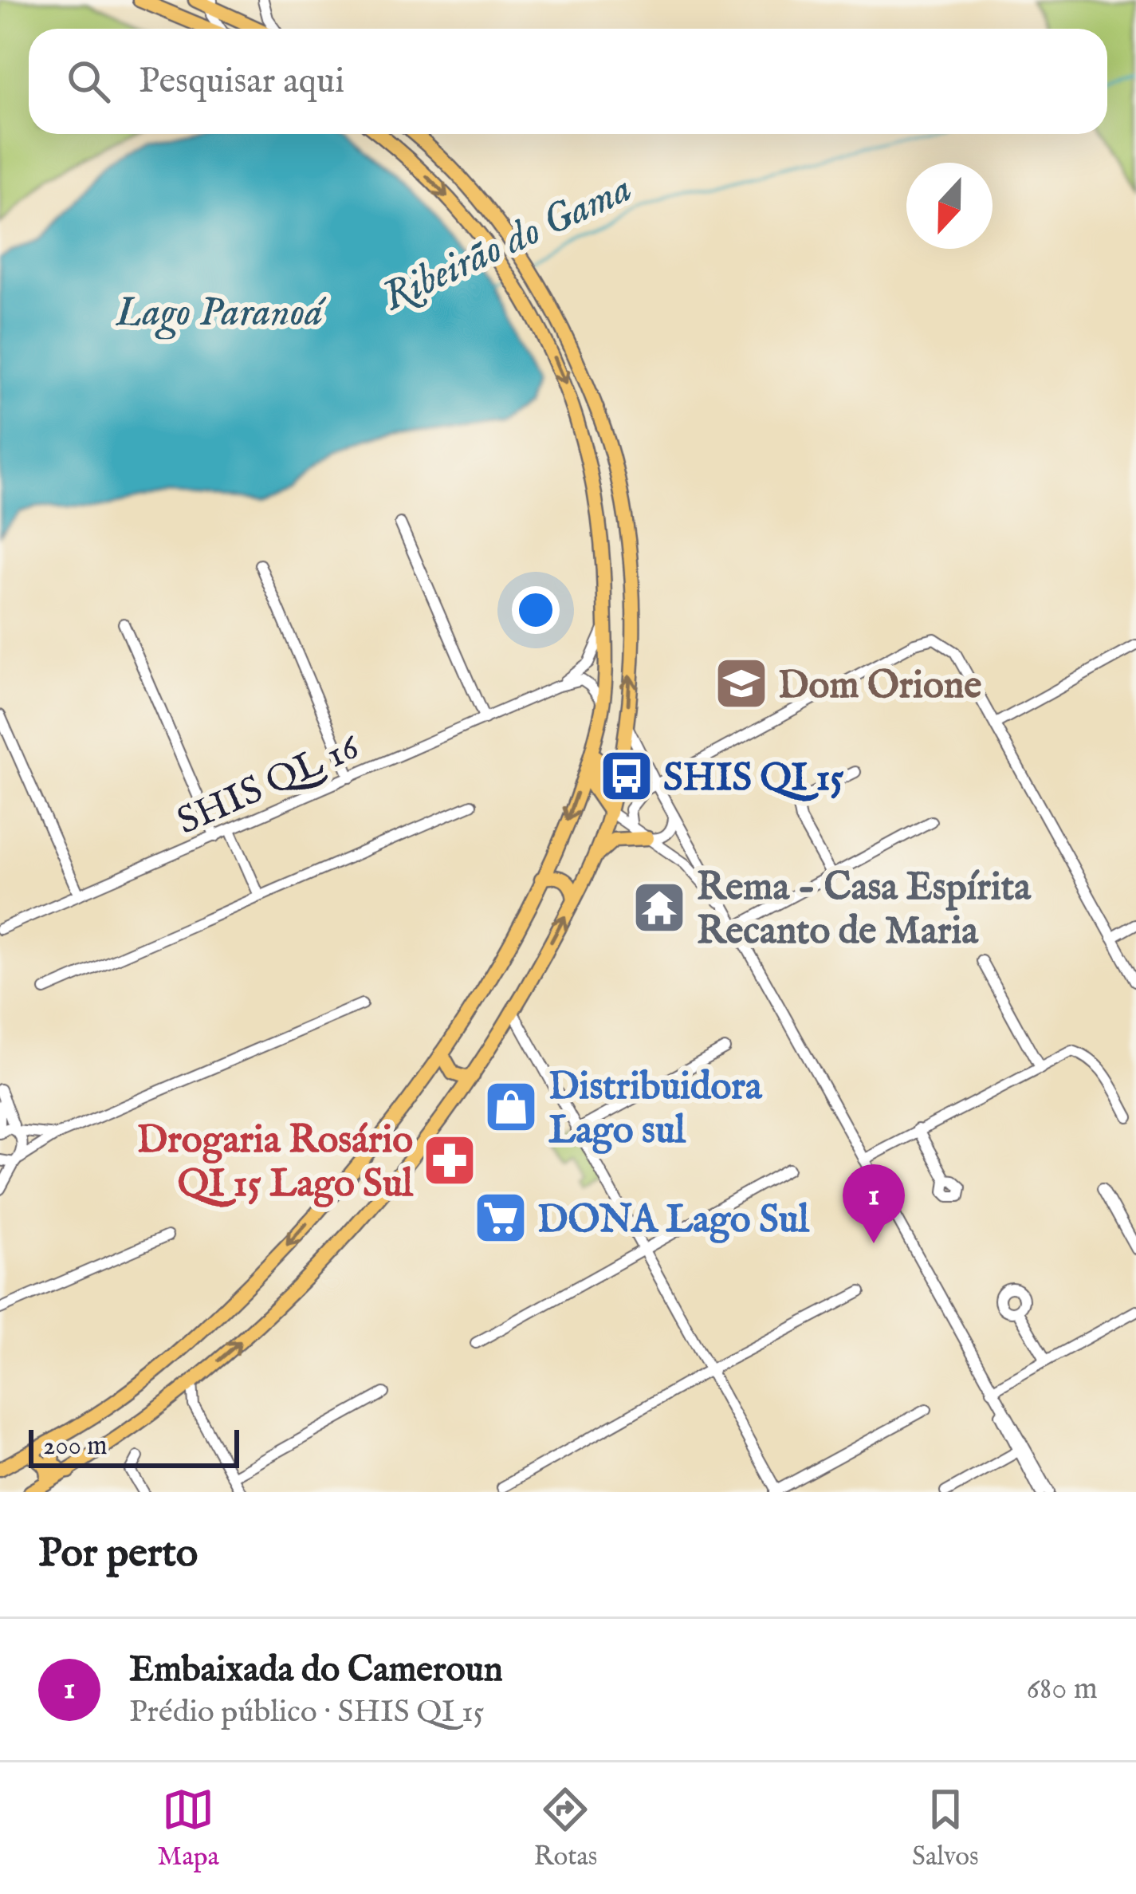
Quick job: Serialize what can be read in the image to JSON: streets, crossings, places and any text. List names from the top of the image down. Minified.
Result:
{"streets":{"street":["SHIS QL 16"]},"water":["Ribeirão do Gama","Lago Paranoá"],"places":{"school or university":["Dom Orione"],"bus stop":["SHIS QI 15"],"temple":["Rema - Casa Espírita Recanto de Maria"],"shop":["Distribuidora Lago sul"],"pharmacy":["Drogaria Rosário QI 15 Lago Sul"],"supermarket":["DONA Lago Sul"]},"scale_bar":"200 m","north":"bottom","page":{"search":"Pesquisar aqui","pins":"1","scale":"200 m","heading":"Por perto","list":[{"mark":"1","name":"Embaixada do Cameroun","note":"Prédio público · SHIS QI 15","value":"680 m"}],"nav":["Mapa","Rotas","Salvos"]}}
